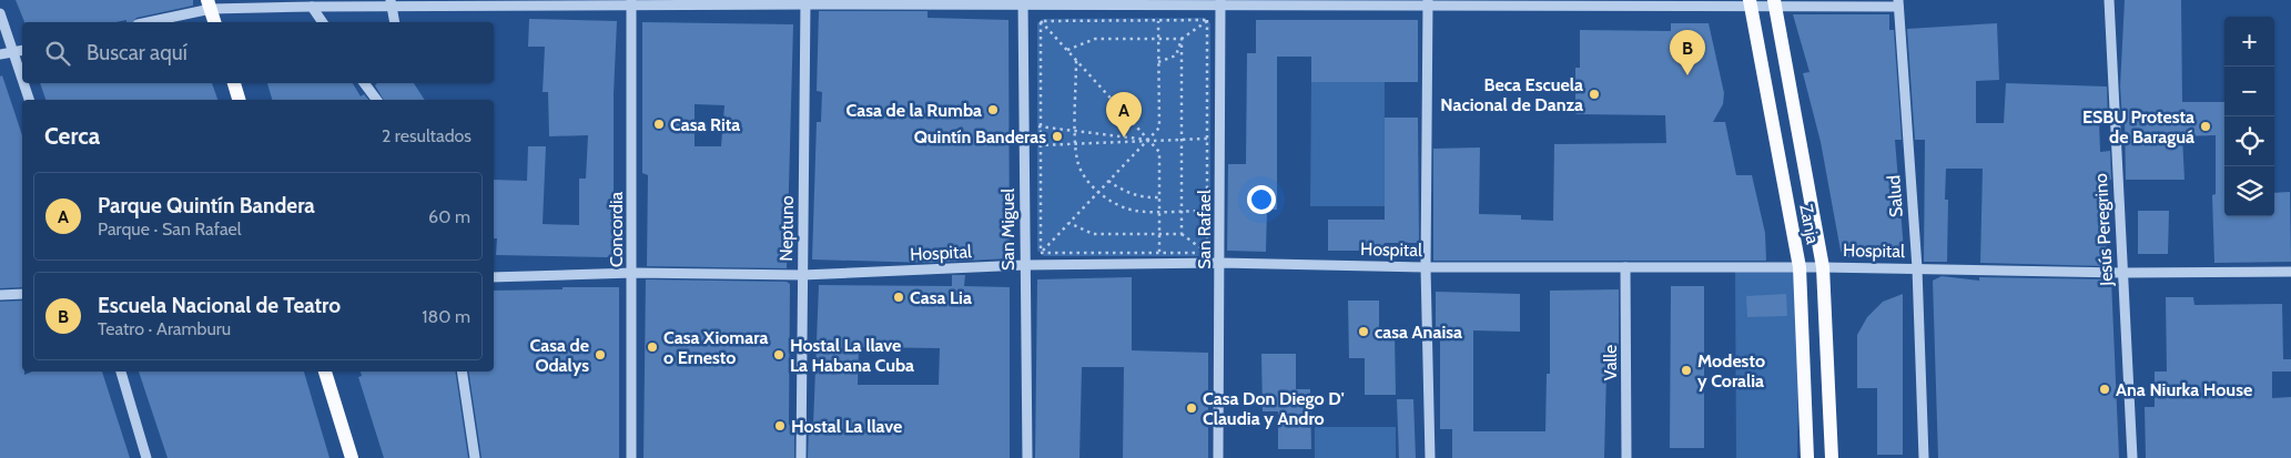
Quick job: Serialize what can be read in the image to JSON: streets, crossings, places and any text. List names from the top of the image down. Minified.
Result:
{"streets":{"main road":["Zanja"],"street":["Salud","Neptuno","Concordia","San Miguel","San Rafael","Jesús Peregrino","Hospital","Valle"]},"crossings":[["Salud","Hospital"],["Zanja","Hospital"],["Neptuno","Hospital"],["Concordia","Hospital"],["San Miguel","Hospital"],["San Rafael","Hospital"],["Jesús Peregrino","Hospital"],["Hospital","Valle"]],"places":["Beca Escuela Nacional de Danza","Casa de la Rumba","Casa Rita","ESBU Protesta de Baraguá","Quintín Banderas","Casa Lia","casa Anaisa","Casa Xiomara o Ernesto","Casa de Odalys","Hostal La llave La Habana Cuba","Modesto y Coralia","Ana Niurka House","Casa Don Diego D' Claudia y Andro","Hostal La llave"],"page":{"map_buttons":["+","−"],"search":"Buscar aquí","pins":["B","A"],"heading":["Cerca","2 resultados"],"list":[{"mark":"A","name":"Parque Quintín Bandera","note":"Parque · San Rafael","value":"60 m"},{"mark":"B","name":"Escuela Nacional de Teatro","note":"Teatro · Aramburu","value":"180 m"}]}}
